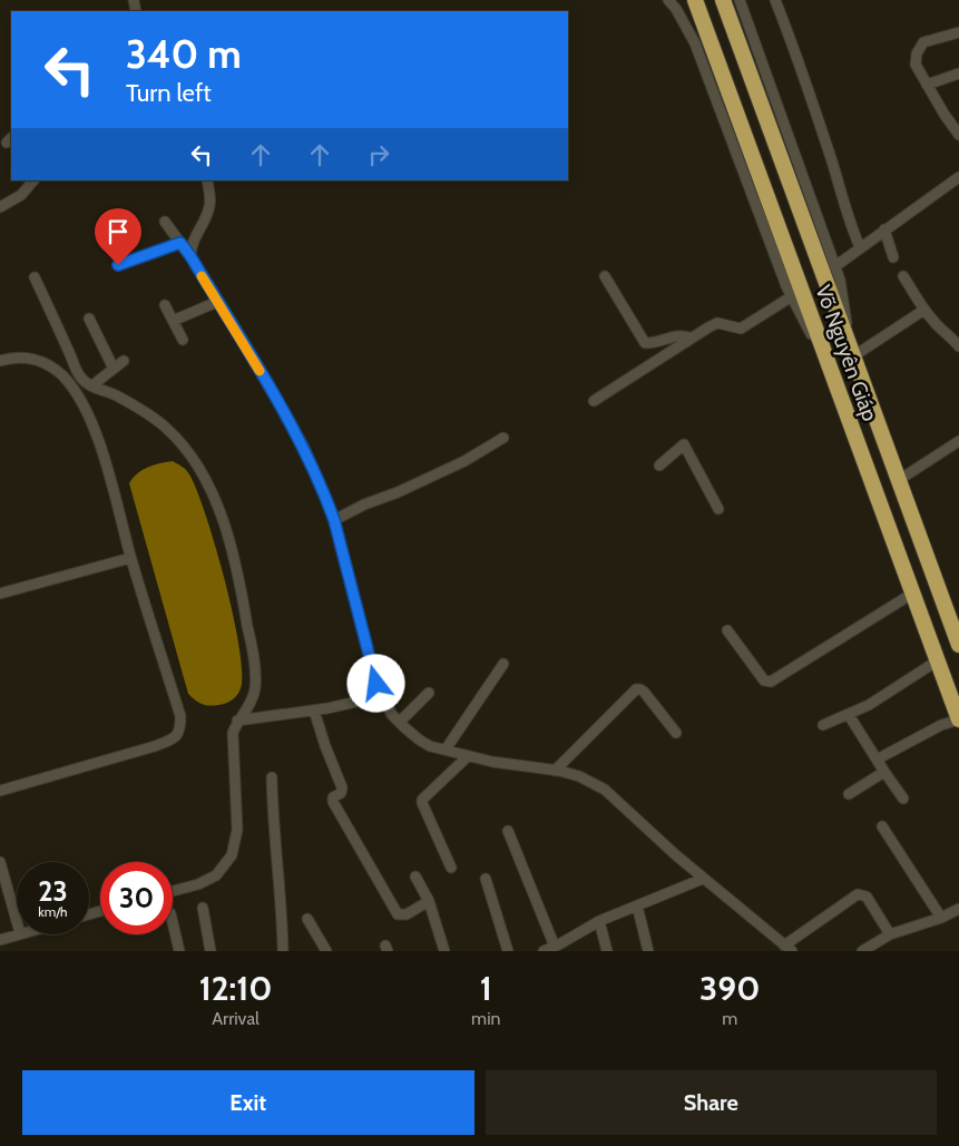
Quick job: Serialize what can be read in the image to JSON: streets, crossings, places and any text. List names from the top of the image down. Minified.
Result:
{"streets":{"highway":["Võ Nguyên Giáp"]},"page":{"turn":["340 m","Turn left"],"speed":"23 km/h","limit":"30","eta":["12:10","Arrival","1","min","390","m"],"buttons":["Exit","Share"]}}
